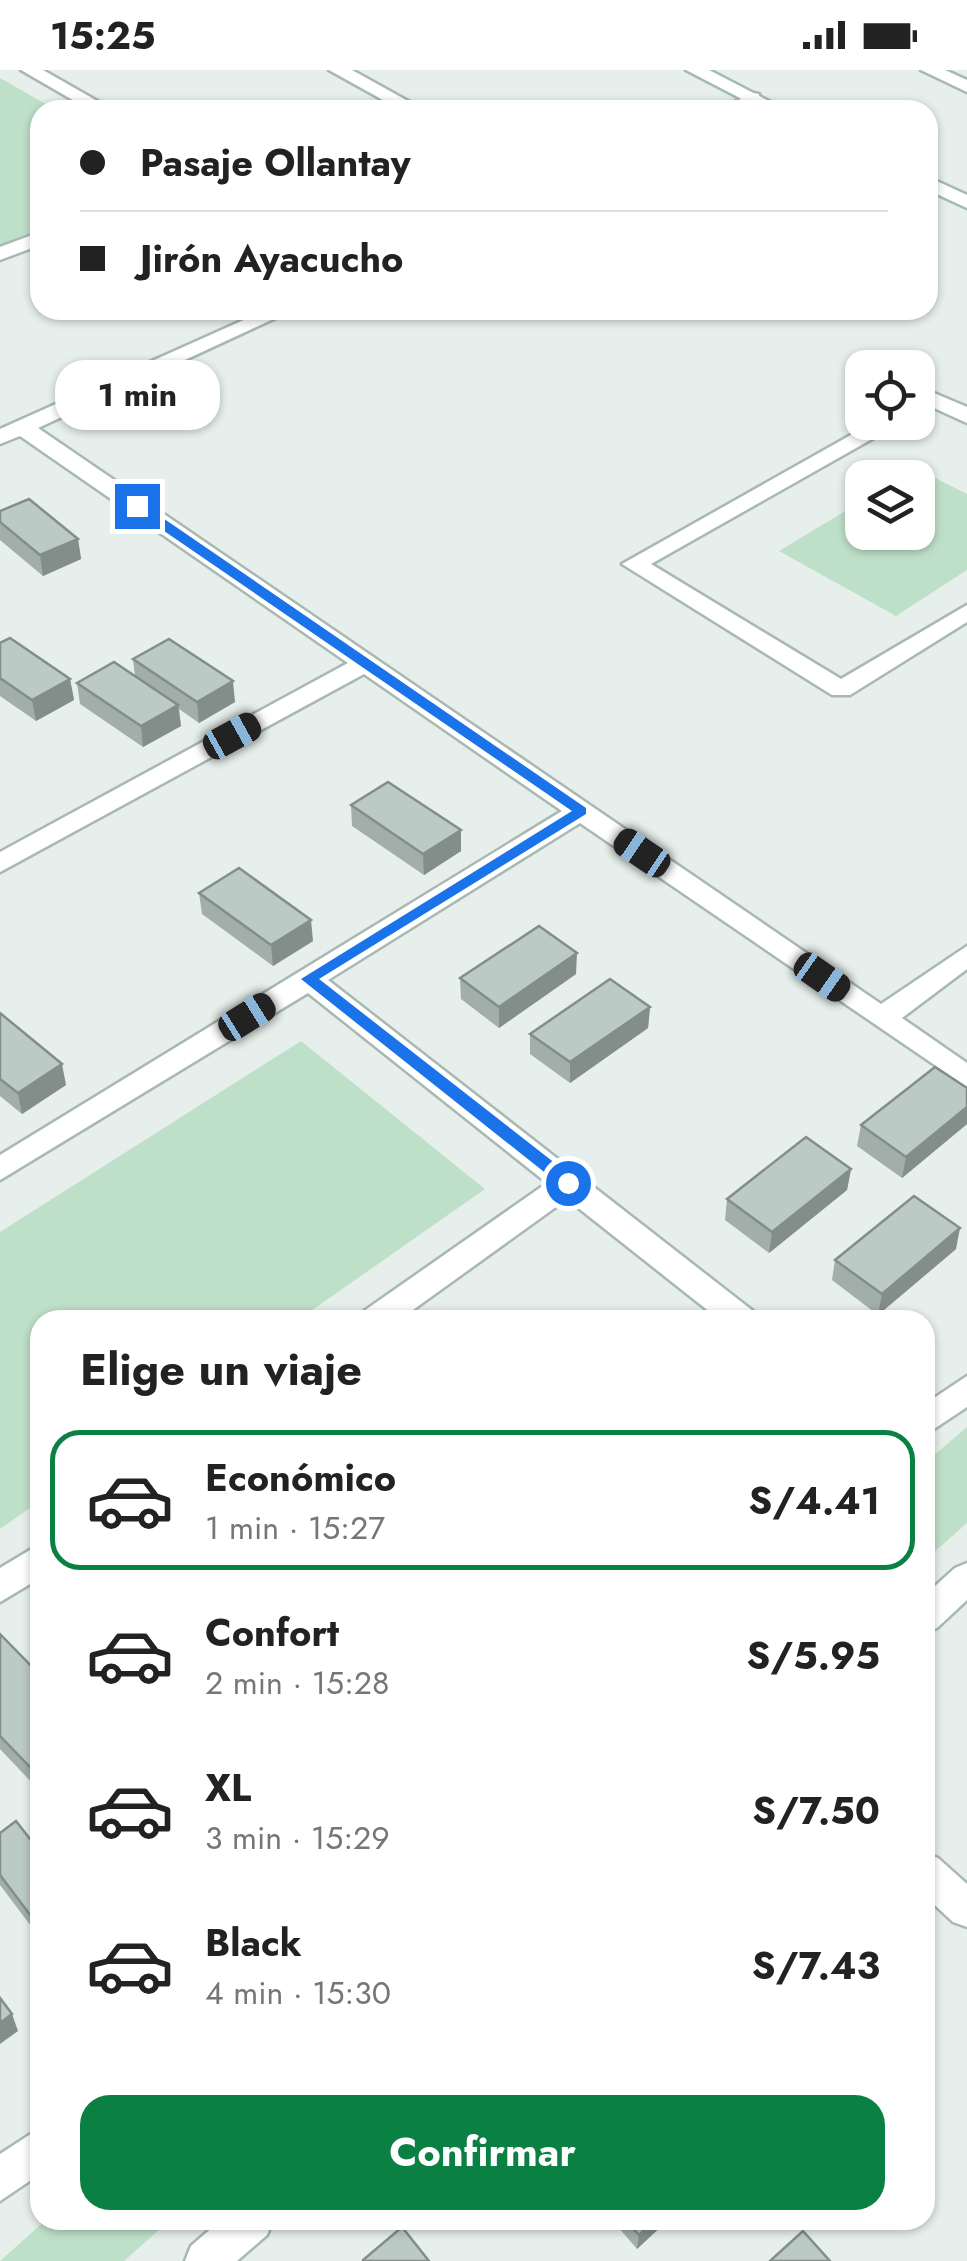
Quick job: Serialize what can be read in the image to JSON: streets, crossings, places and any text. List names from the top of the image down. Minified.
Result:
{"page":{"status":"15:25","banner":["Pasaje Ollantay","Jirón Ayacucho"],"bubble":"1 min","heading":"Elige un viaje","list":[{"name":"Económico","note":"1 min · 15:27","value":"S/4.41"},{"name":"Confort","note":"2 min · 15:28","value":"S/5.95"},{"name":"XL","note":"3 min · 15:29","value":"S/7.50"},{"name":"Black","note":"4 min · 15:30","value":"S/7.43"}],"buttons":"Confirmar"}}
